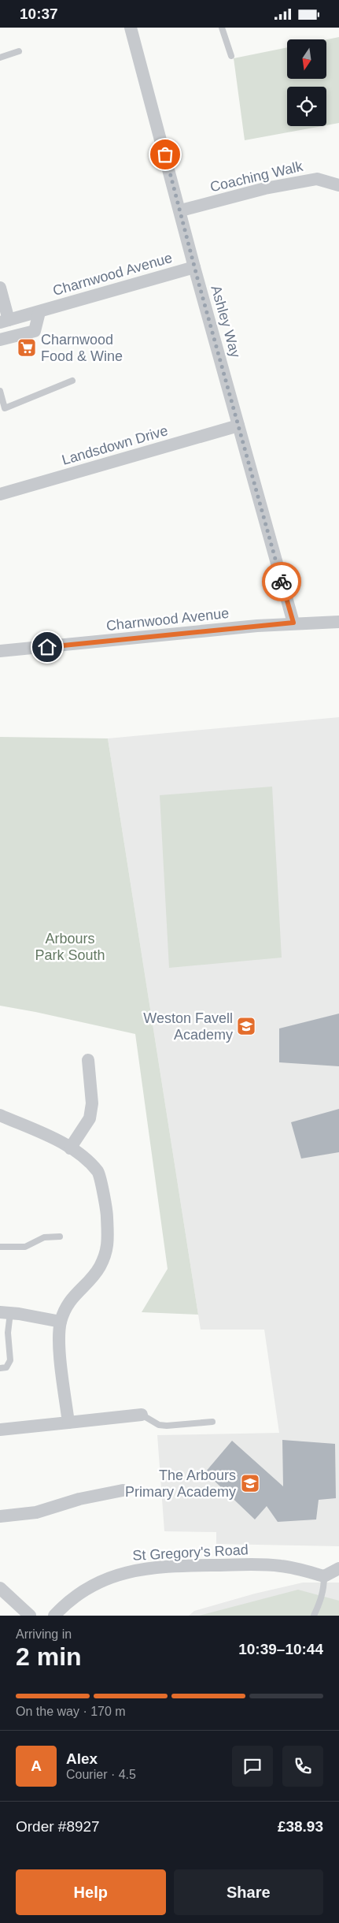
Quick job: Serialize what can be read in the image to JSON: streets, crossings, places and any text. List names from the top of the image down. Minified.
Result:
{"streets":{"street":["Coaching Walk","Charnwood Avenue","Ashley Way","Landsdown Drive","St Gregory's Road"]},"crossings":[["Coaching Walk","Ashley Way"],["Charnwood Avenue","Ashley Way"],["Ashley Way","Landsdown Drive"]],"parks":["Arbours Park South"],"places":{"supermarket":["Charnwood Food & Wine"],"school or university":["Weston Favell Academy","The Arbours Primary Academy"]},"north":"bottom","page":{"status":"10:37","heading":["2 min","Arriving in","10:39–10:44"],"panel":["Alex","Courier · 4.5","Order #8927","£38.93"],"bar":"On the way · 170 m","round":"A","buttons":["Help","Share"]}}
